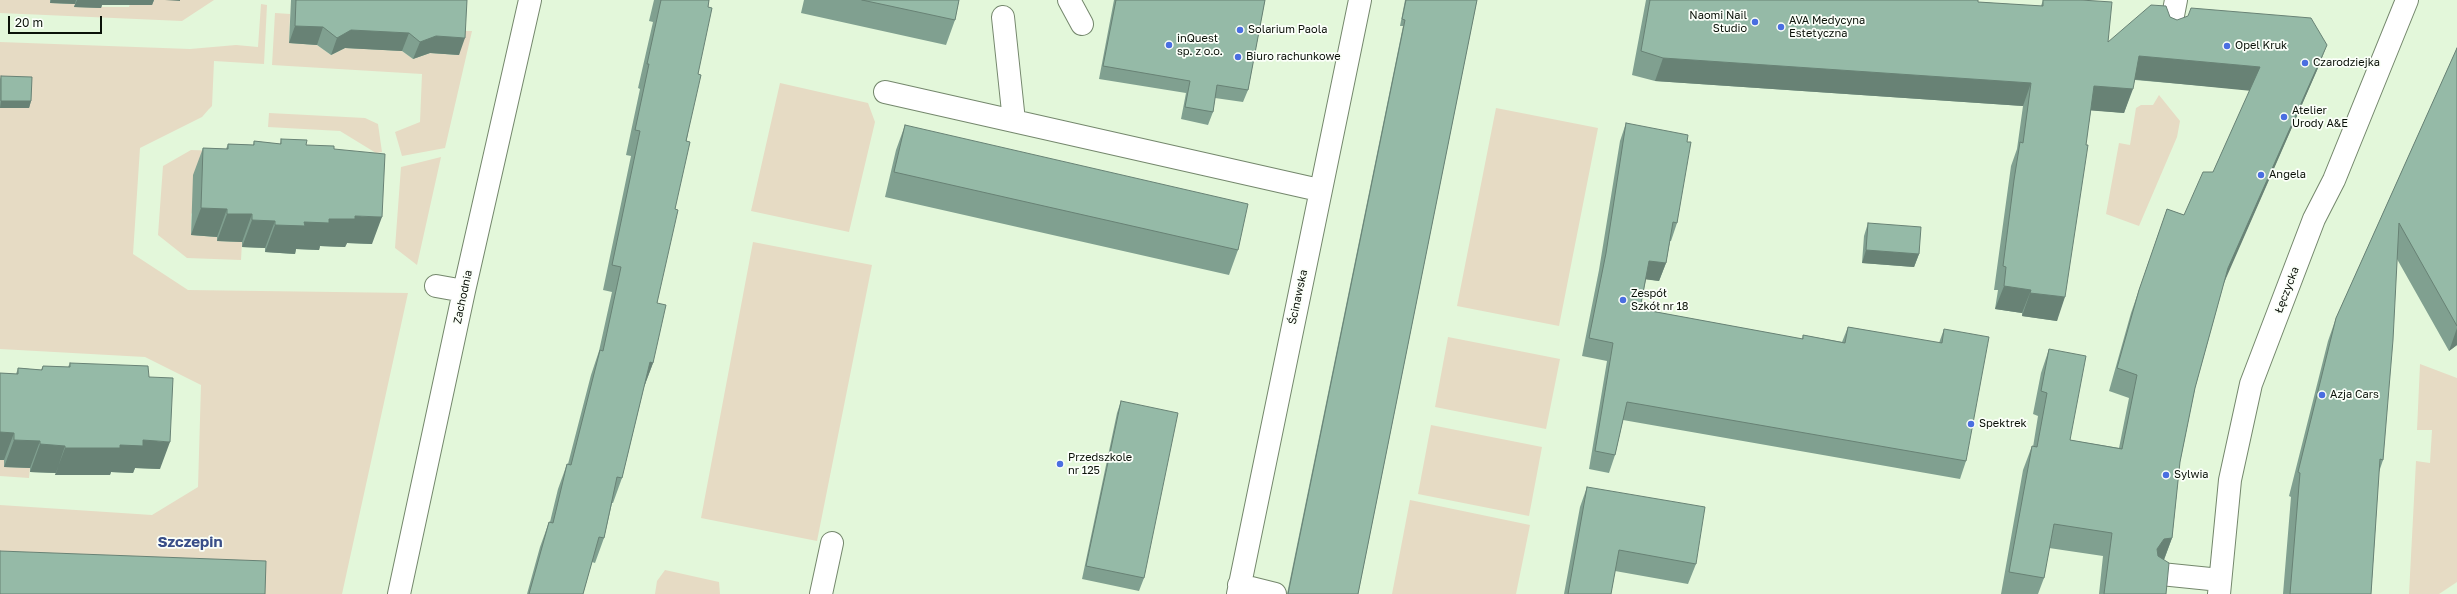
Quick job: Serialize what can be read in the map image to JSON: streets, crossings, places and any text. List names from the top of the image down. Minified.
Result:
{"streets":{"street":["Łęczycka","Zachodnia","Ścinawska"]},"districts":["Szczepin"],"places":["Naomi Nail Studio","AVA Medycyna Estetyczna","Solarium Paola","inQuest sp. z o.o.","Opel Kruk","Biuro rachunkowe","Czarodziejka","Atelier Urody A&E","Angela","Zespół Szkół nr 18","Azja Cars","Spektrek","Przedszkole nr 125","Sylwia"],"scale_bar":"20 m"}
